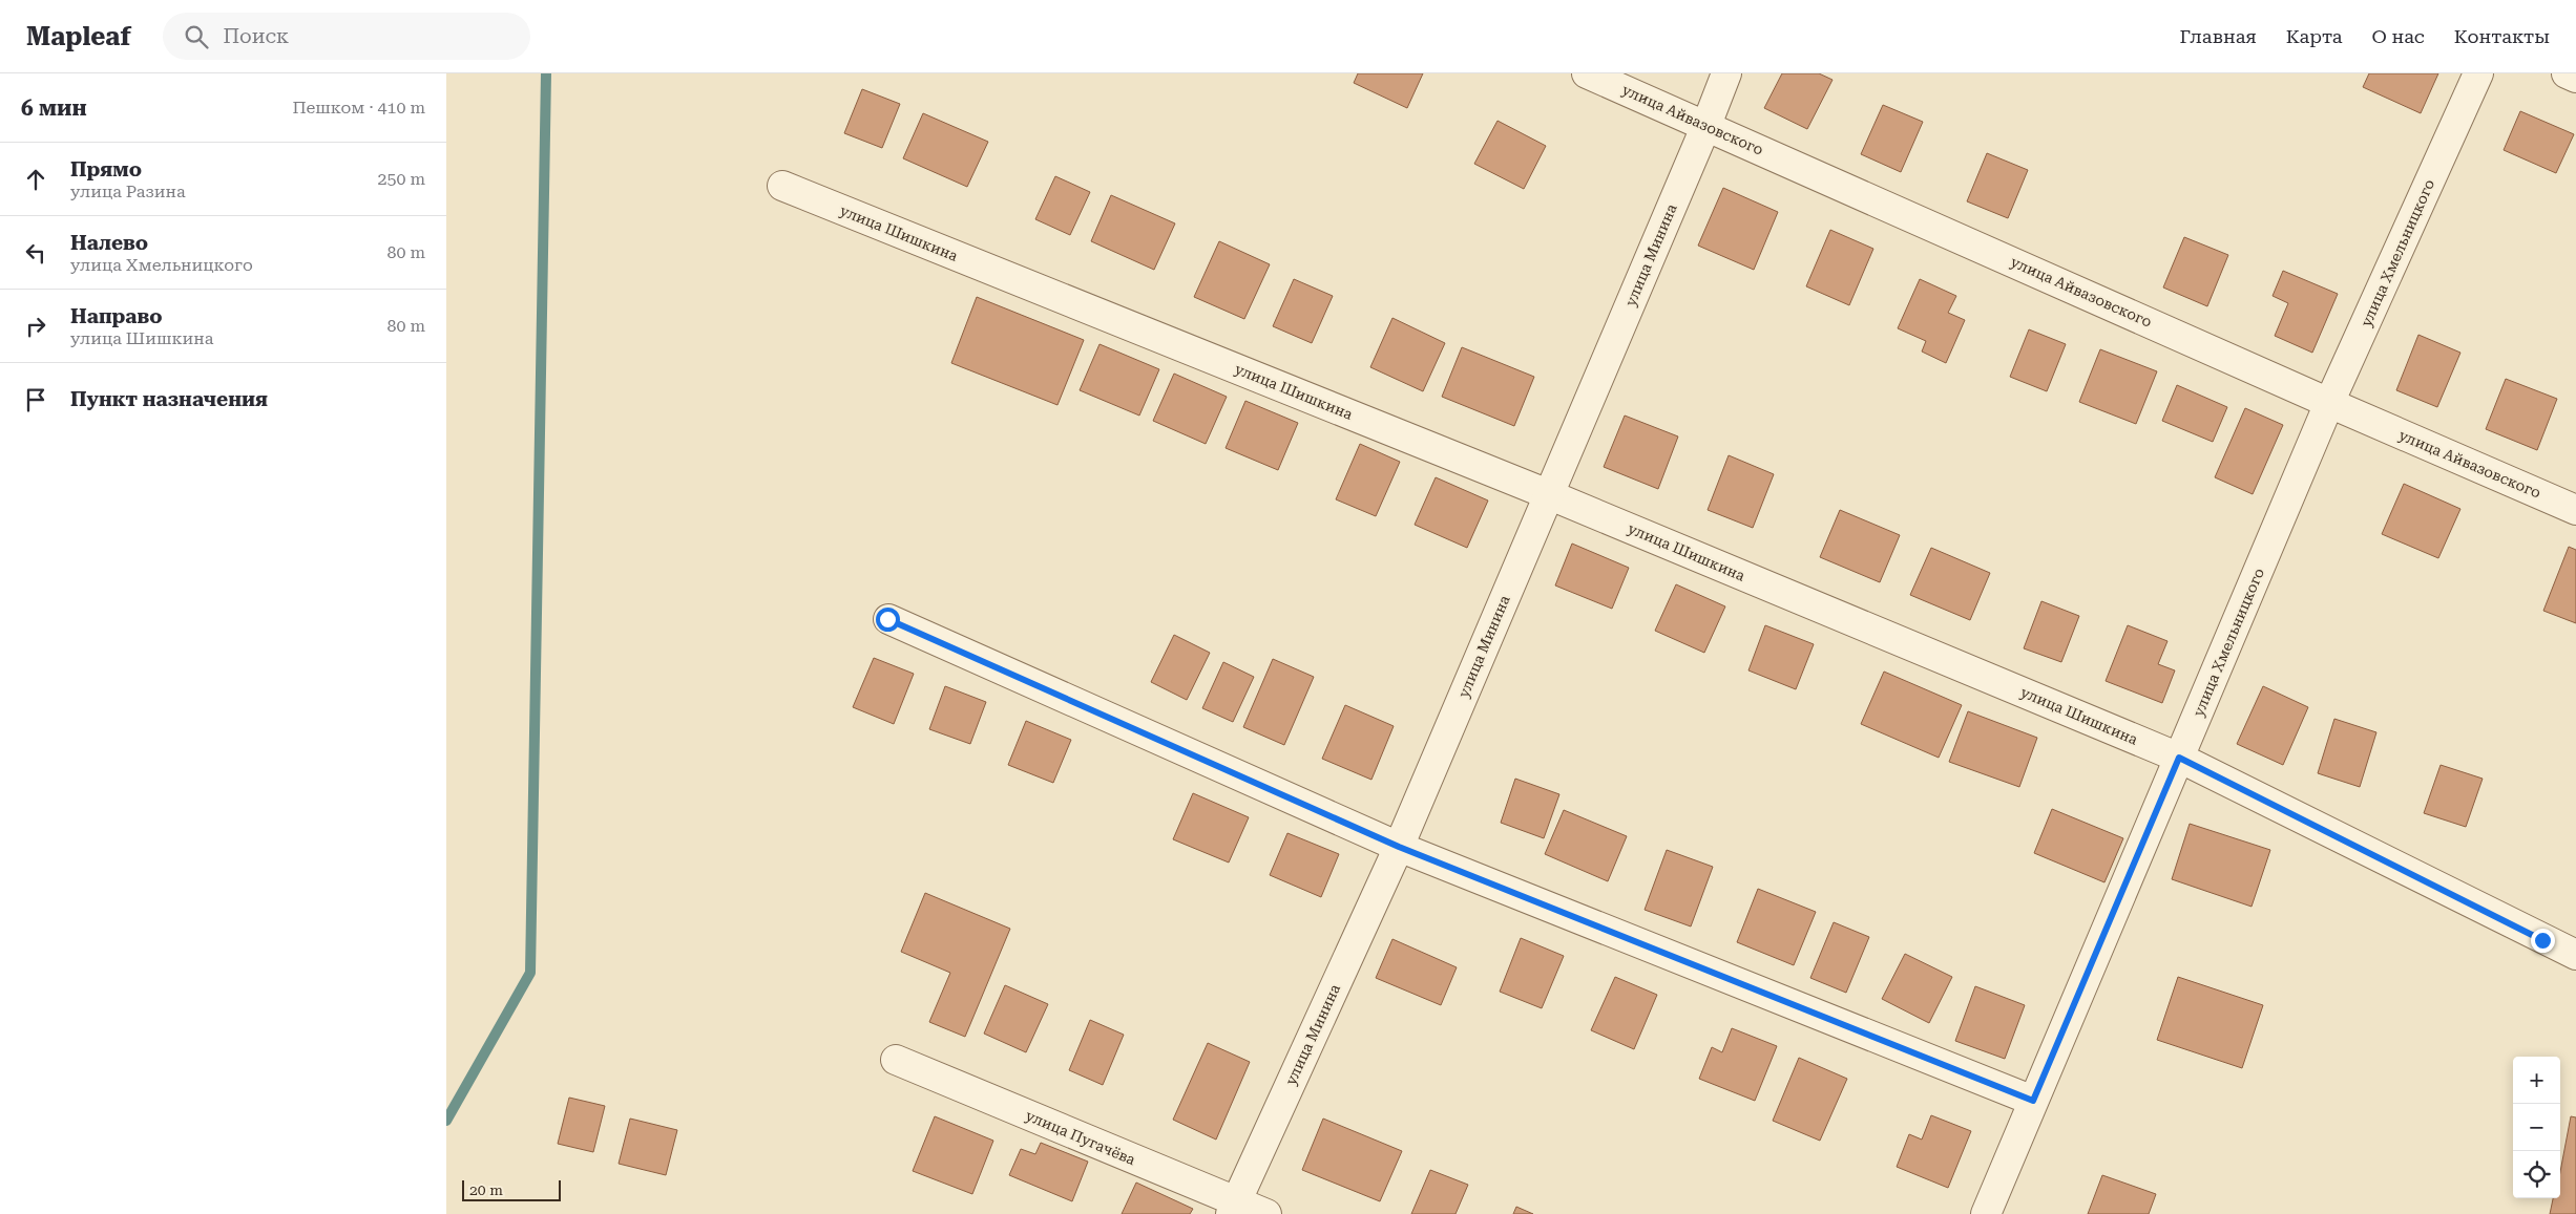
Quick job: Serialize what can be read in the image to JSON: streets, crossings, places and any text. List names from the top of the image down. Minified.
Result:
{"streets":{"street":["улица Айвазовского","улица Шишкина","улица Хмельницкого","улица Минина","улица Пугачёва"]},"crossings":[["улица Айвазовского","улица Хмельницкого"],["улица Айвазовского","улица Минина"],["улица Шишкина","улица Хмельницкого"],["улица Шишкина","улица Минина"],["улица Минина","улица Пугачёва"]],"scale_bar":"20 m","page":{"header":"Mapleaf","search":"Поиск","nav":["Главная","Карта","О нас","Контакты"],"heading":["6 мин","Пешком · 410 m"],"list":[["Прямо","улица Разина","250 m"],["Налево","улица Хмельницкого","80 m"],["Направо","улица Шишкина","80 m"],"Пункт назначения"],"map_buttons":["+","−"],"scale":"20 m"}}
